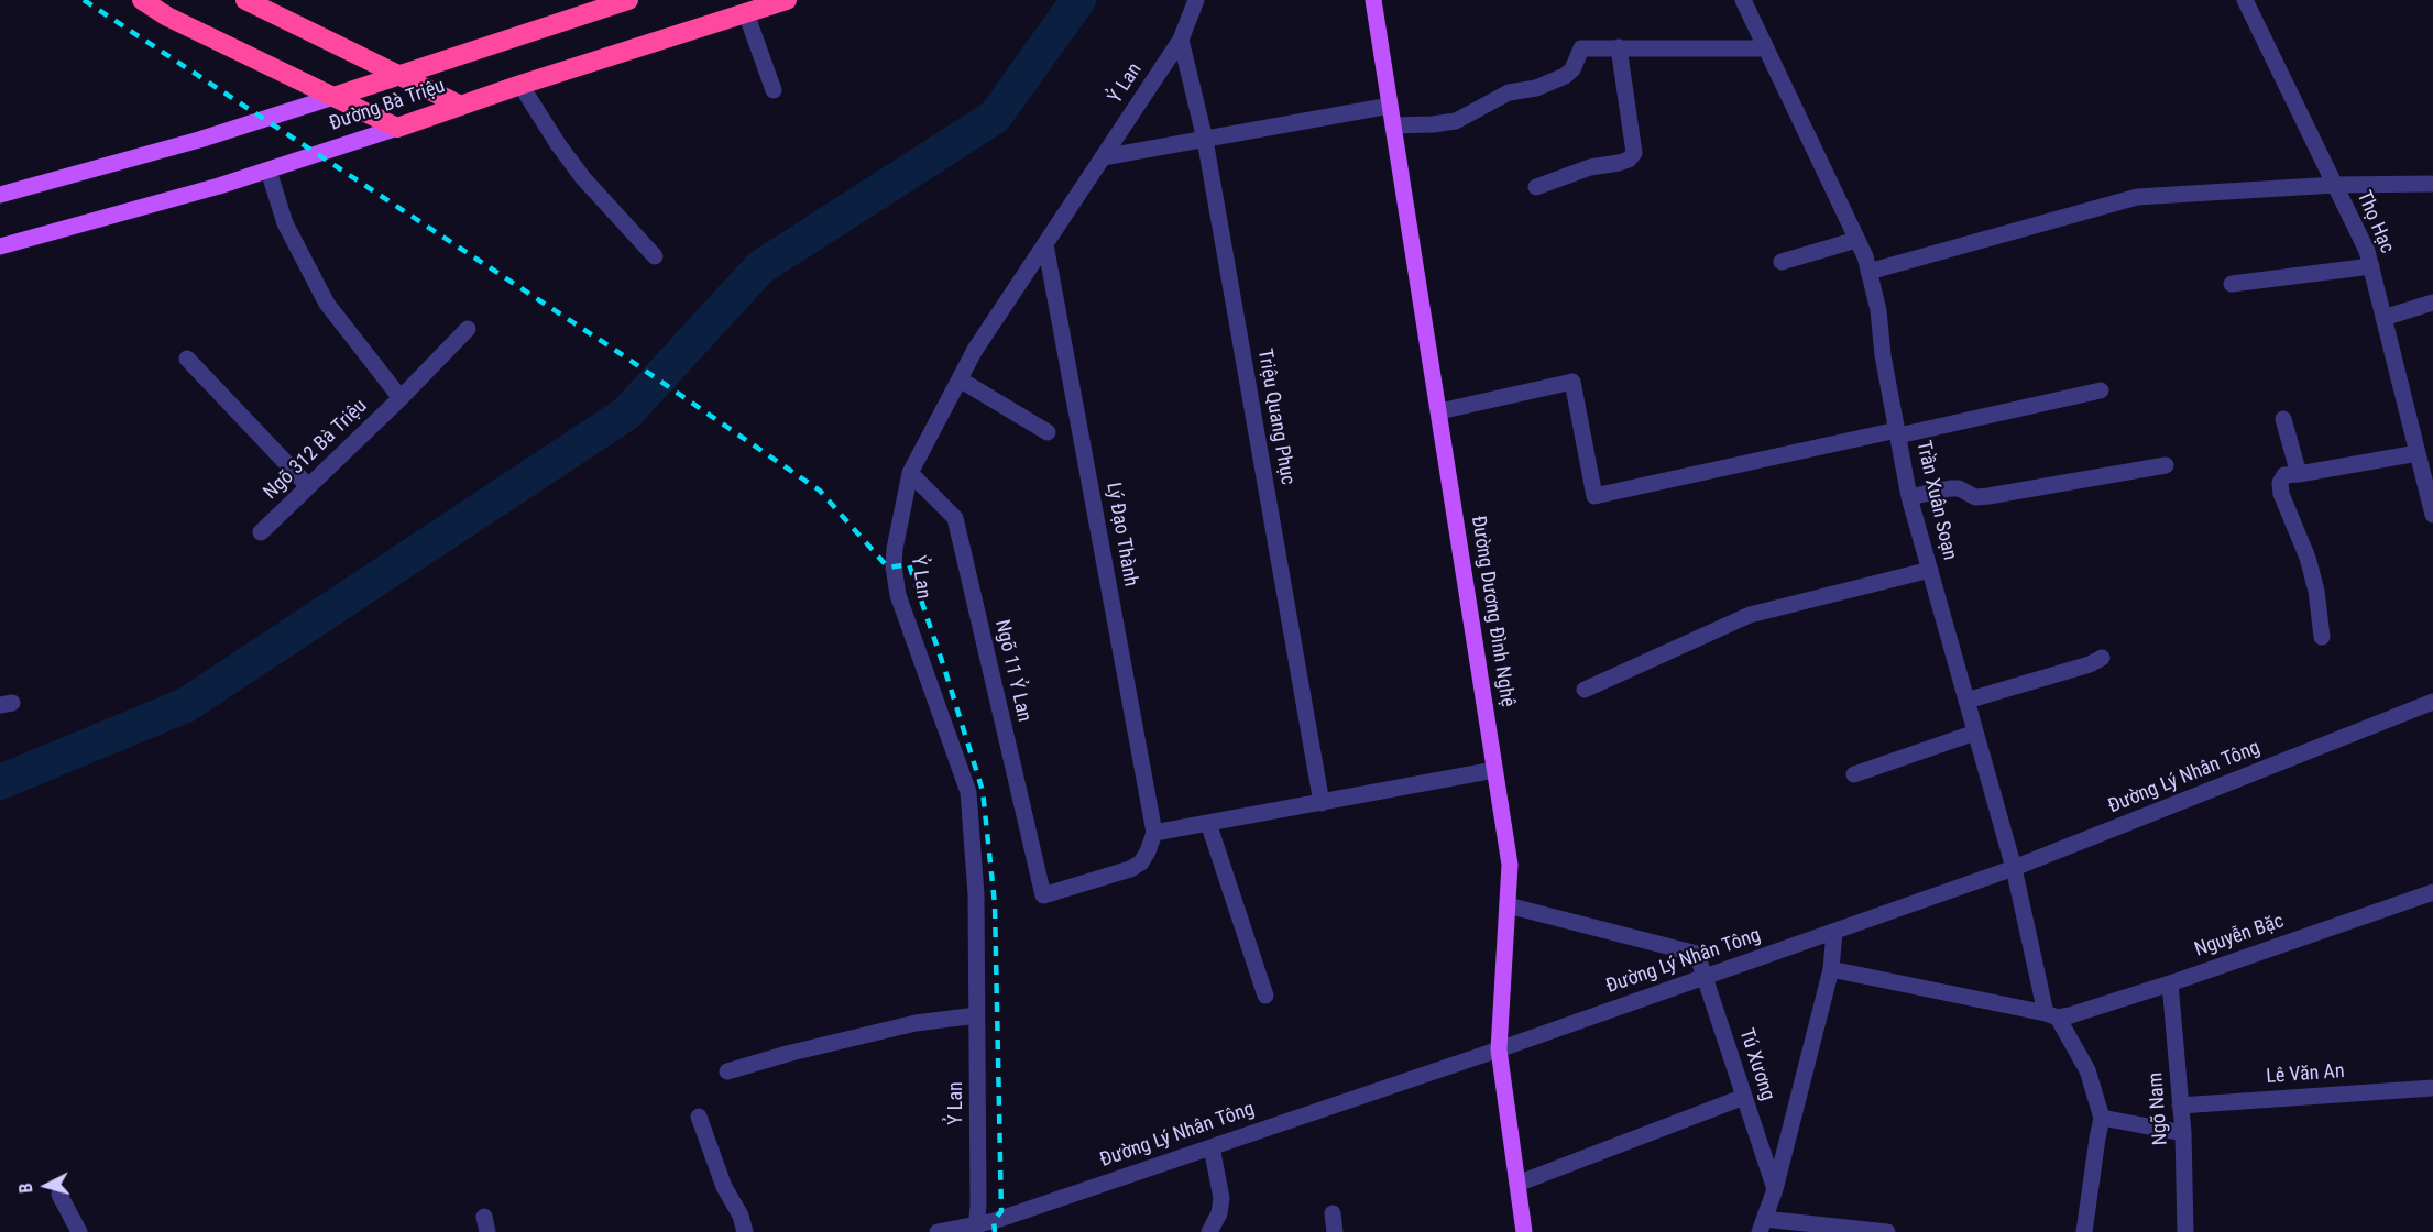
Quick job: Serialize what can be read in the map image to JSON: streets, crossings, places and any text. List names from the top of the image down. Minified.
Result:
{"streets":{"highway":["Đường Bà Triệu"],"main road":["Đường Dương Đình Nghệ"],"street":["Ỷ Lan","Thọ Hạc","Triệu Quang Phục","Ngõ 312 Bà Triệu","Trần Xuân Soạn","Lý Đạo Thành","Ngõ 11 Ỷ Lan","Đường Lý Nhân Tông","Nguyễn Bặc","Tú Xương","Lê Văn An","Ngõ Nam"]},"crossings":[["Ỷ Lan","Triệu Quang Phục"],["Ỷ Lan","Lý Đạo Thành"],["Ỷ Lan","Ngõ 11 Ỷ Lan"],["Ỷ Lan","Đường Lý Nhân Tông"],["Trần Xuân Soạn","Đường Lý Nhân Tông"],["Trần Xuân Soạn","Nguyễn Bặc"],["Lý Đạo Thành","Ngõ 11 Ỷ Lan"],["Đường Dương Đình Nghệ","Đường Lý Nhân Tông"],["Đường Dương Đình Nghệ","Tú Xương"],["Đường Lý Nhân Tông","Tú Xương"],["Nguyễn Bặc","Ngõ Nam"],["Lê Văn An","Ngõ Nam"]],"north":"left"}
